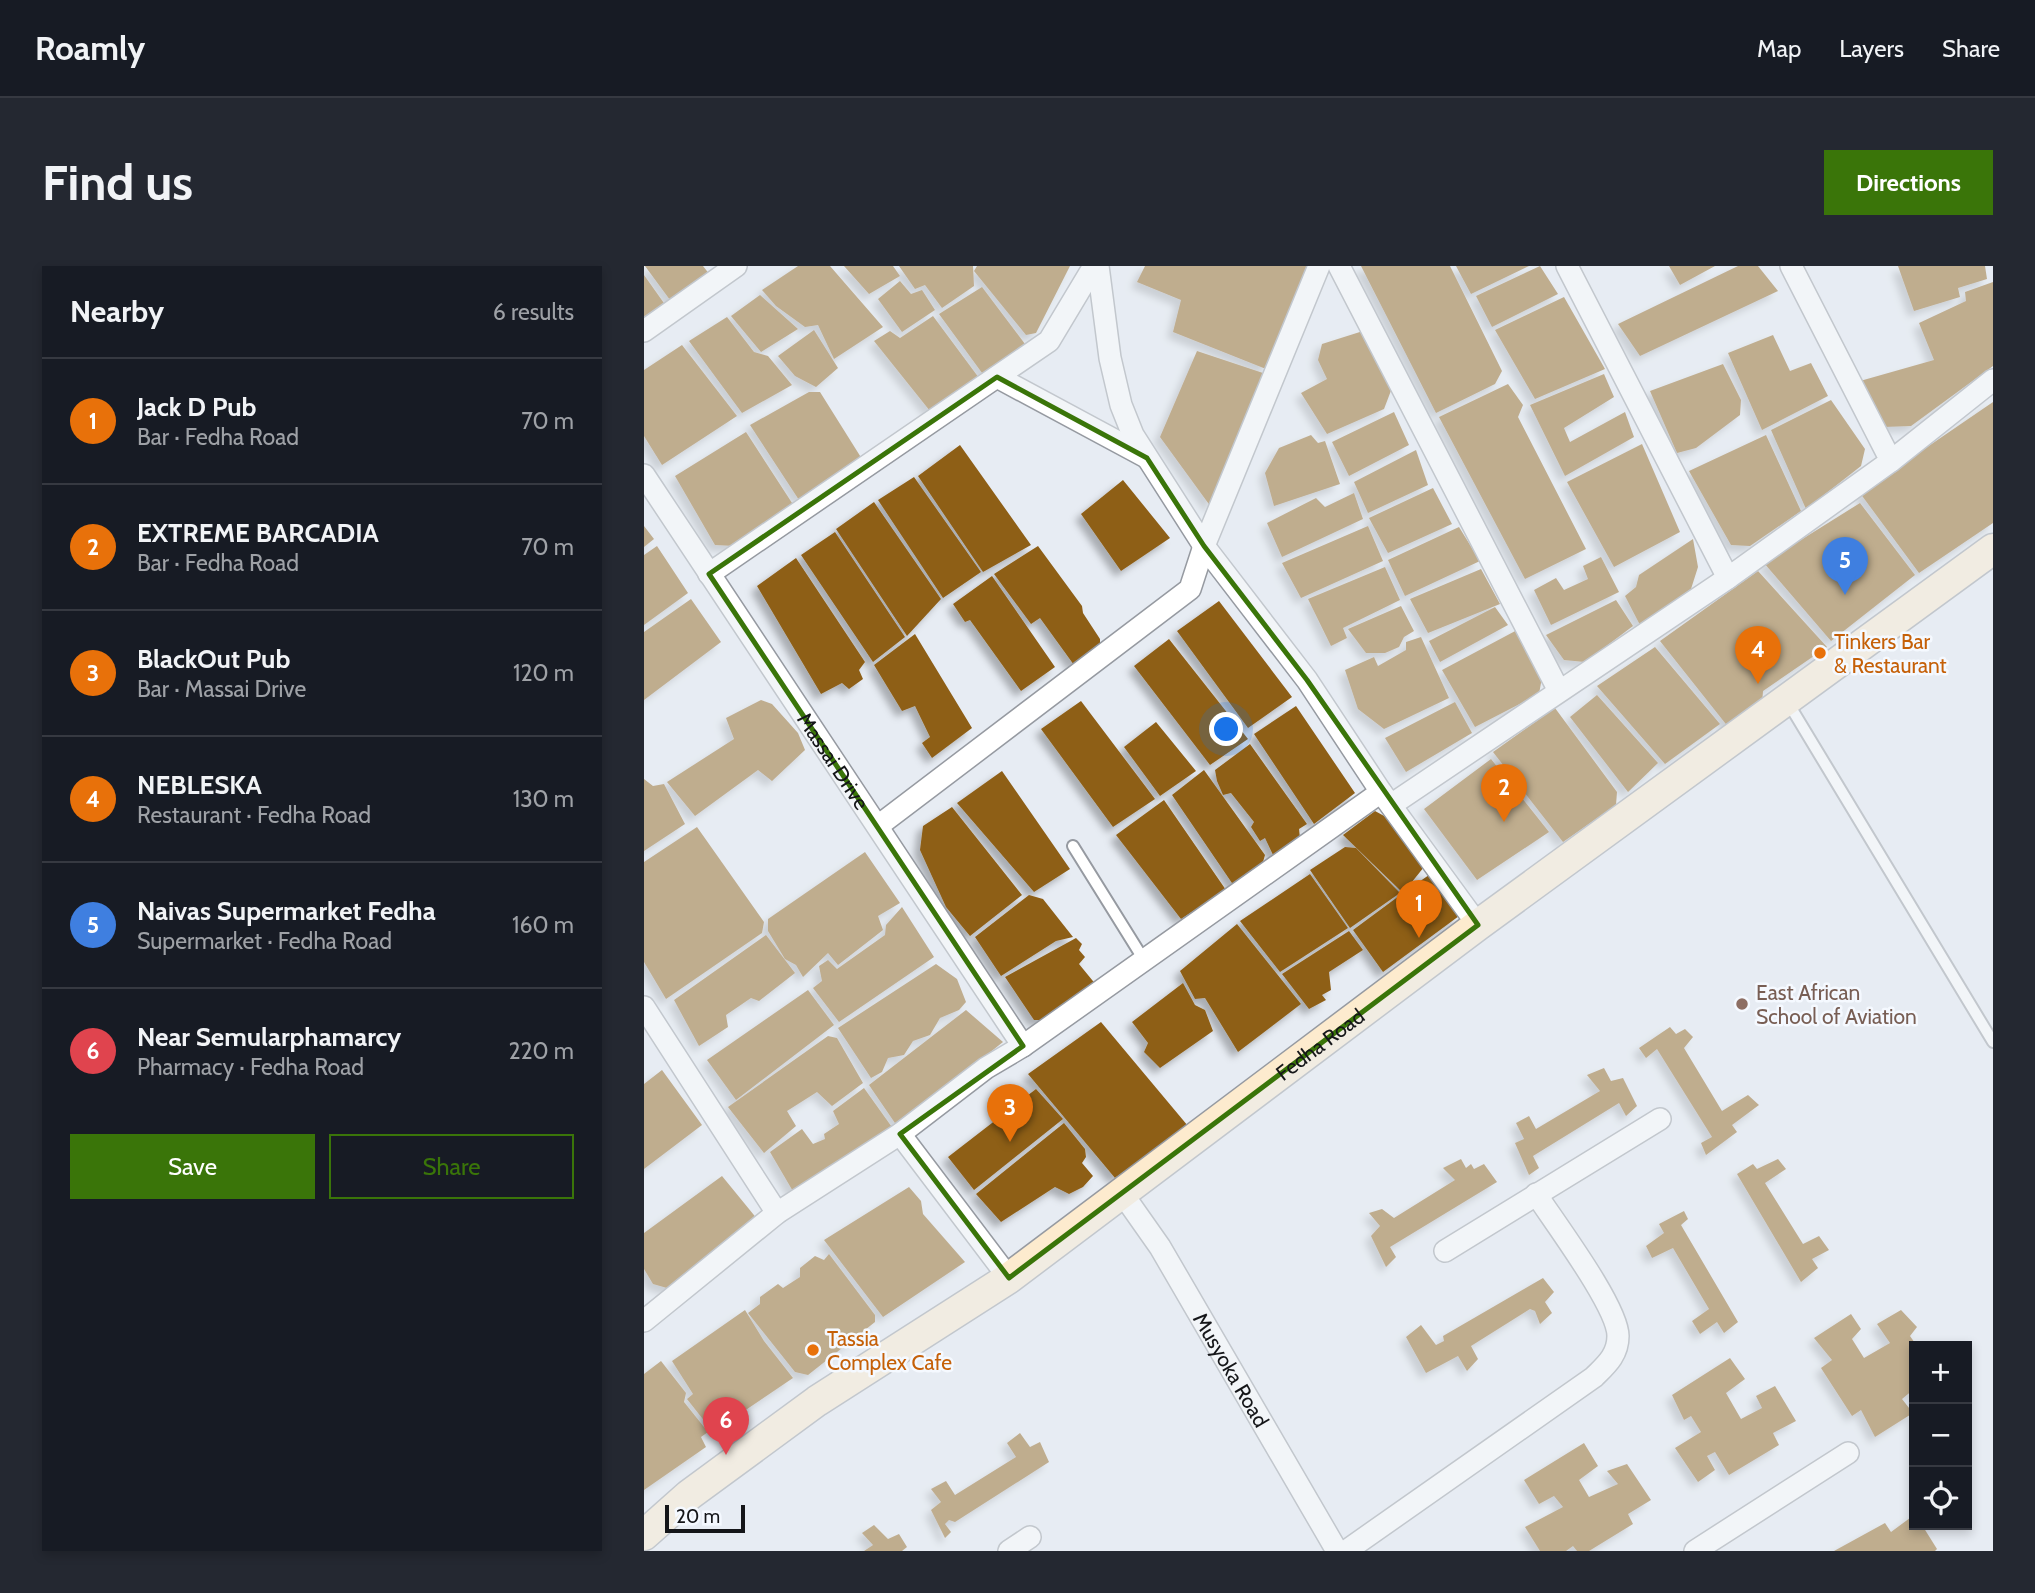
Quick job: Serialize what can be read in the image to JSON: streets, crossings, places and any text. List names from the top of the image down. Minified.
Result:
{"streets":{"street":["Massai Drive","Fedha Road","Musyoka Road"]},"crossings":[["Fedha Road","Musyoka Road"]],"places":["Tinkers Bar & Restaurant","East African School of Aviation","Tassia Complex Cafe"],"scale_bar":"20 m","page":{"header":"Roamly","nav":["Map","Layers","Share"],"buttons":["Directions",["Save","Share"]],"title":"Find us","heading":["Nearby","6 results"],"list":[{"mark":"1","name":"Jack D Pub","note":"Bar · Fedha Road","value":"70 m"},{"mark":"2","name":"EXTREME BARCADIA","note":"Bar · Fedha Road","value":"70 m"},{"mark":"3","name":"BlackOut Pub","note":"Bar · Massai Drive","value":"120 m"},{"mark":"4","name":"NEBLESKA","note":"Restaurant · Fedha Road","value":"130 m"},{"mark":"5","name":"Naivas Supermarket Fedha","note":"Supermarket · Fedha Road","value":"160 m"},{"mark":"6","name":"Near Semularphamarcy","note":"Pharmacy · Fedha Road","value":"220 m"}],"pins":["5","4","2","1","3","6"],"map_buttons":["+","−"],"scale":"20 m"}}
